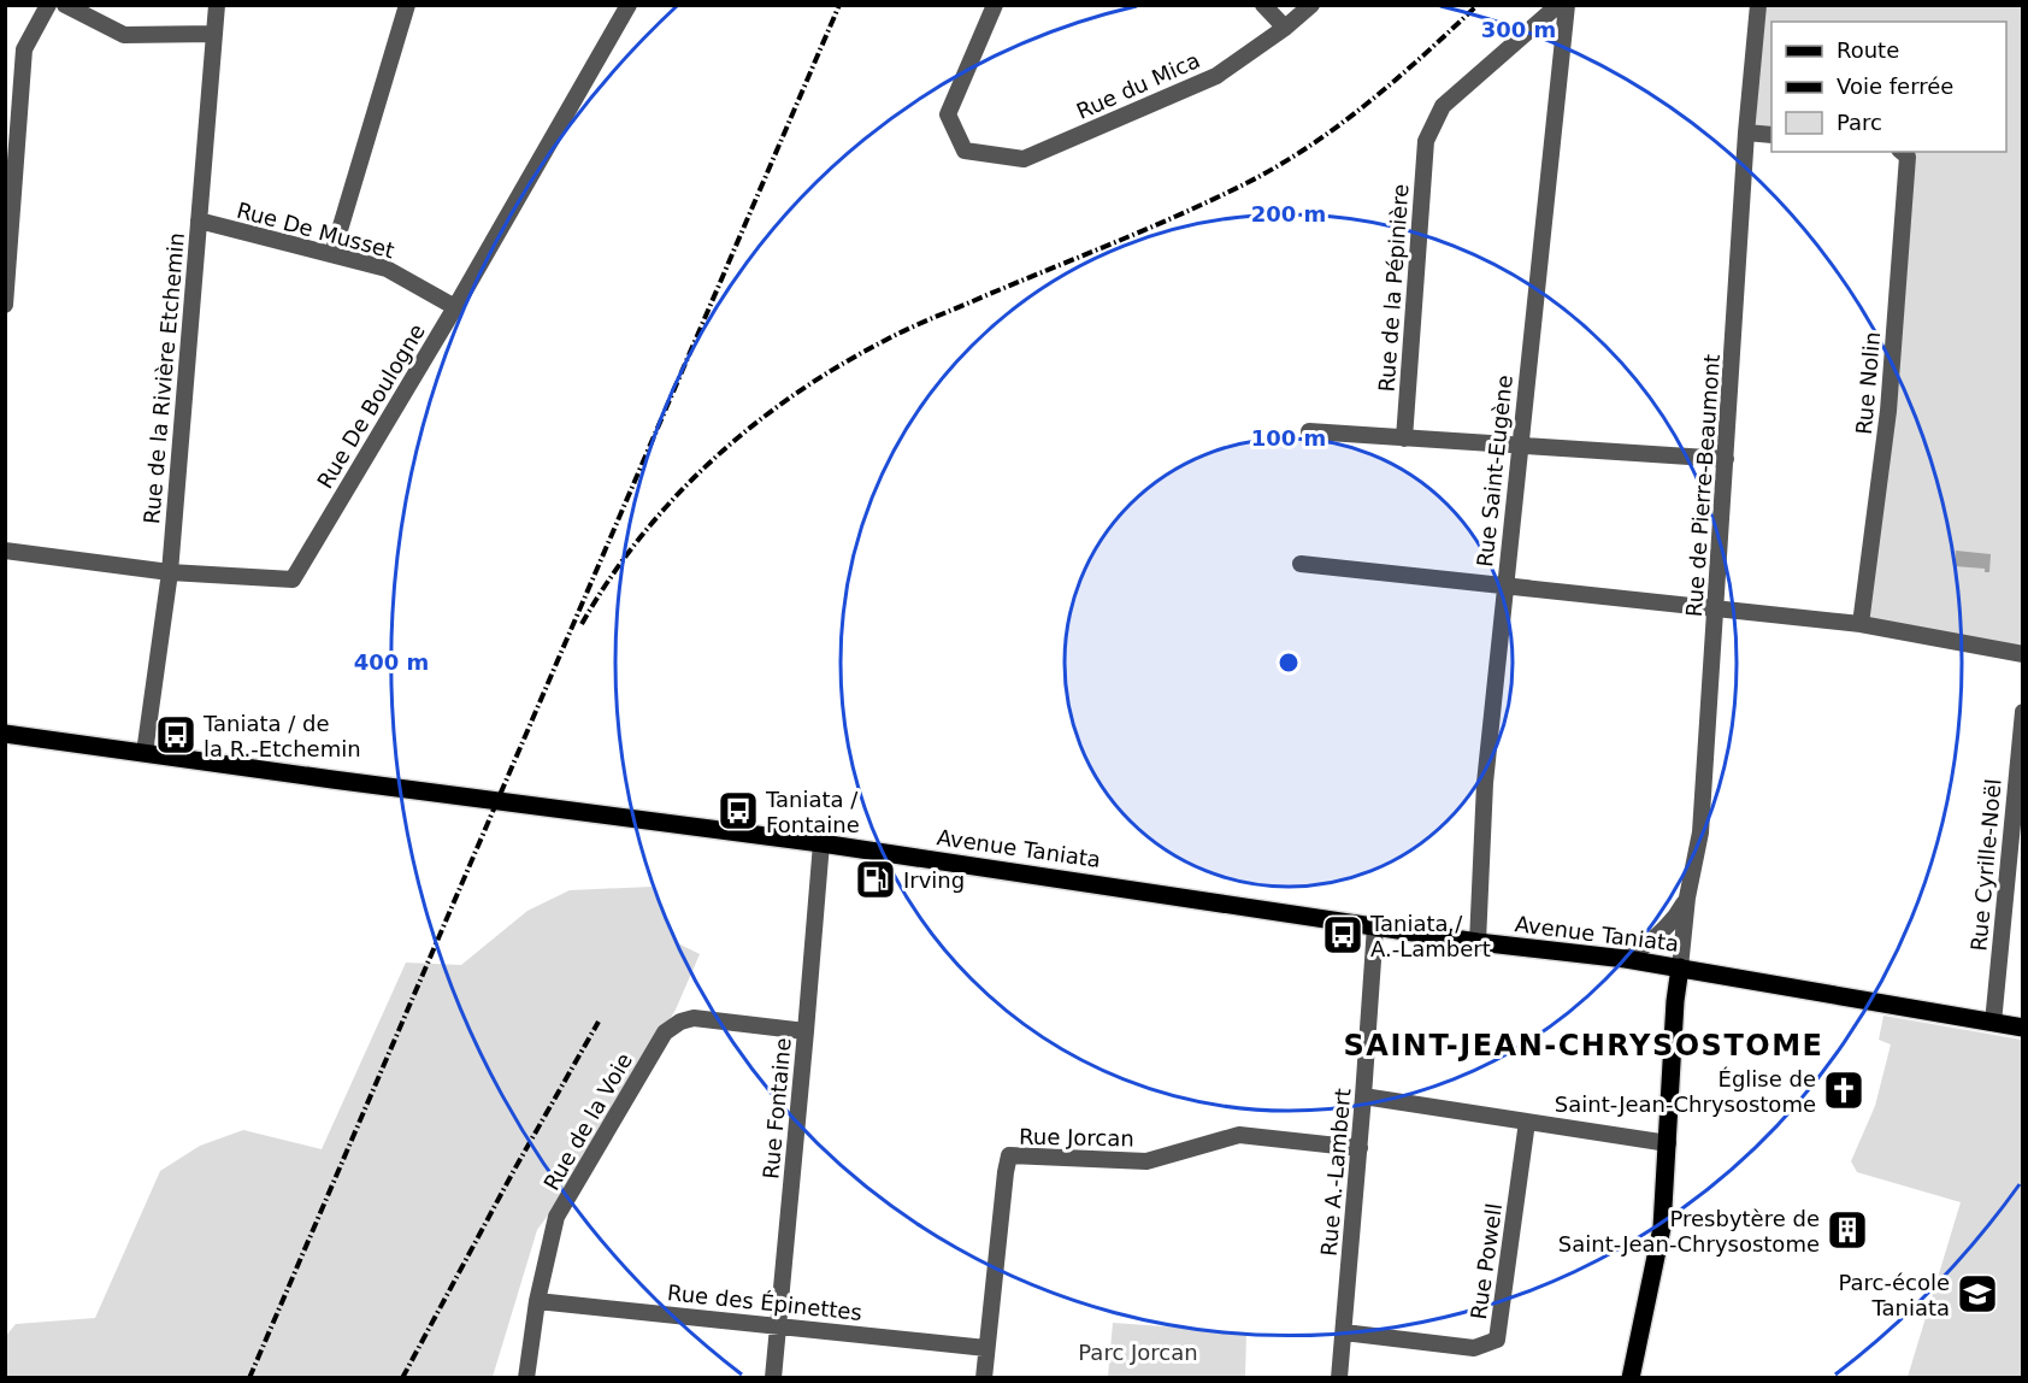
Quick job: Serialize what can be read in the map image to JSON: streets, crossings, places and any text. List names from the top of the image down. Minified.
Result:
{"streets":{"main road":["Avenue Taniata"],"street":["Rue du Mica","Rue De Musset","Rue de la Pépinière","Rue de la Rivière Etchemin","Rue Nolin","Rue De Boulogne","Rue Saint-Eugène","Rue de Pierre-Beaumont","Rue Cyrille-Noël","Rue Fontaine","Rue de la Voie","Rue Jorcan","Rue A.-Lambert","Rue Powell","Rue des Épinettes"]},"crossings":[["Rue De Musset","Rue de la Rivière Etchemin"],["Rue De Musset","Rue De Boulogne"],["Rue de la Rivière Etchemin","Rue De Boulogne"],["Rue de la Rivière Etchemin","Avenue Taniata"],["Rue Saint-Eugène","Avenue Taniata"],["Rue de Pierre-Beaumont","Avenue Taniata"],["Avenue Taniata","Rue Cyrille-Noël"],["Avenue Taniata","Rue Fontaine"],["Avenue Taniata","Rue A.-Lambert"],["Rue Fontaine","Rue de la Voie"],["Rue Fontaine","Rue des Épinettes"],["Rue de la Voie","Rue des Épinettes"],["Rue Jorcan","Rue A.-Lambert"],["Rue Jorcan","Rue des Épinettes"],["Rue A.-Lambert","Rue Powell"]],"districts":["SAINT-JEAN-CHRYSOSTOME"],"parks":["Parc Jorcan"],"places":{"bus stop":["Taniata / de la R.-Etchemin","Taniata / Fontaine","Taniata / A.-Lambert"],"fuel station":["Irving"],"church":["Église de Saint-Jean-Chrysostome"],"building":["Presbytère de Saint-Jean-Chrysostome"],"school or university":["Parc-école Taniata"]},"legend":["Route","Voie ferrée","Parc"],"rings":["300 m","200 m","100 m","400 m"]}
